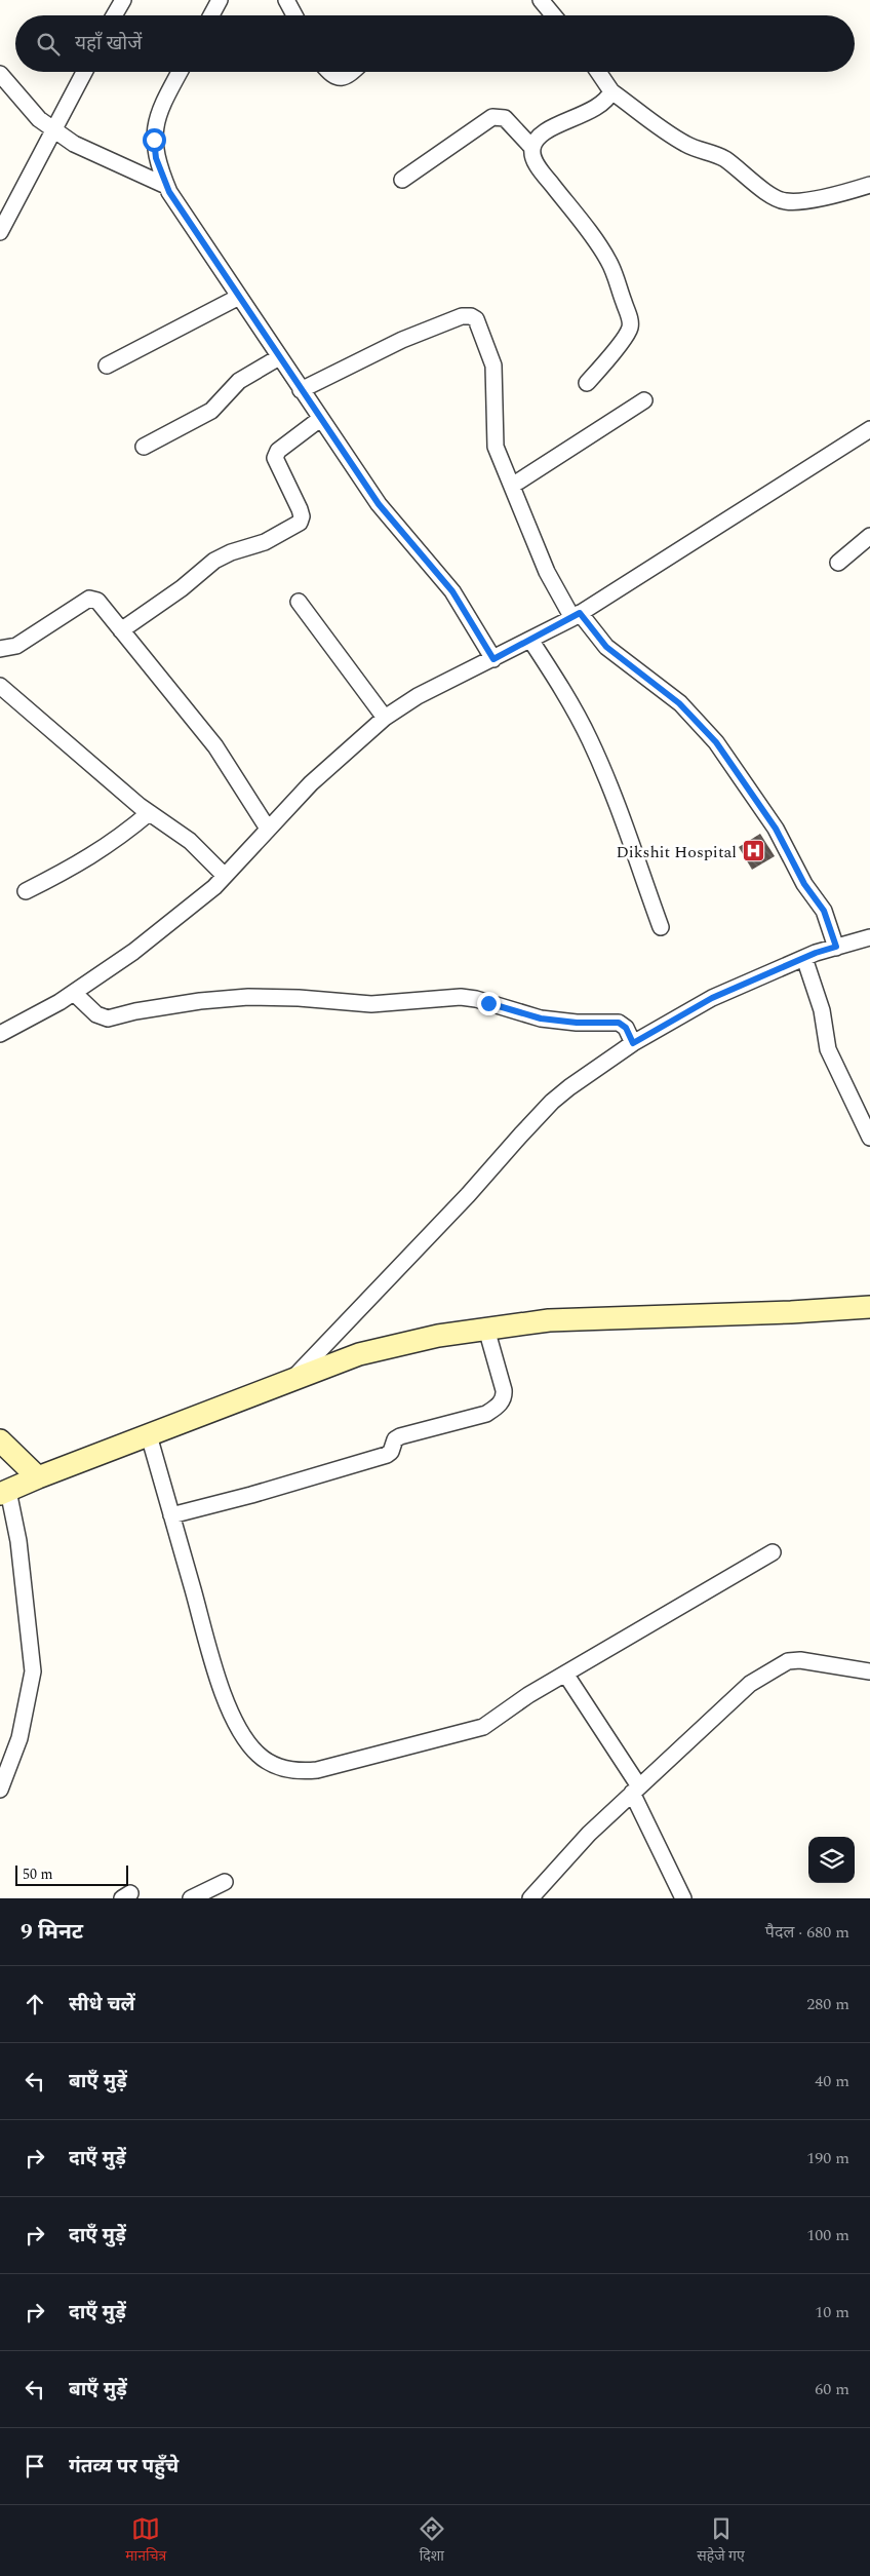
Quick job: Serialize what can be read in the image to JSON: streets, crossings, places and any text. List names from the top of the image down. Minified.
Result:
{"places":{"hospital":["Dikshit Hospital"]},"scale_bar":"50 m","page":{"search":"यहाँ खोजें","scale":"50 m","heading":["9 मिनट","पैदल · 680 m"],"list":[["सीधे चलें","280 m"],["बाएँ मुड़ें","40 m"],["दाएँ मुड़ें","190 m"],["दाएँ मुड़ें","100 m"],["दाएँ मुड़ें","10 m"],["बाएँ मुड़ें","60 m"],"गंतव्य पर पहुँचे"],"nav":["मानचित्र","दिशा","सहेजे गए"]}}
